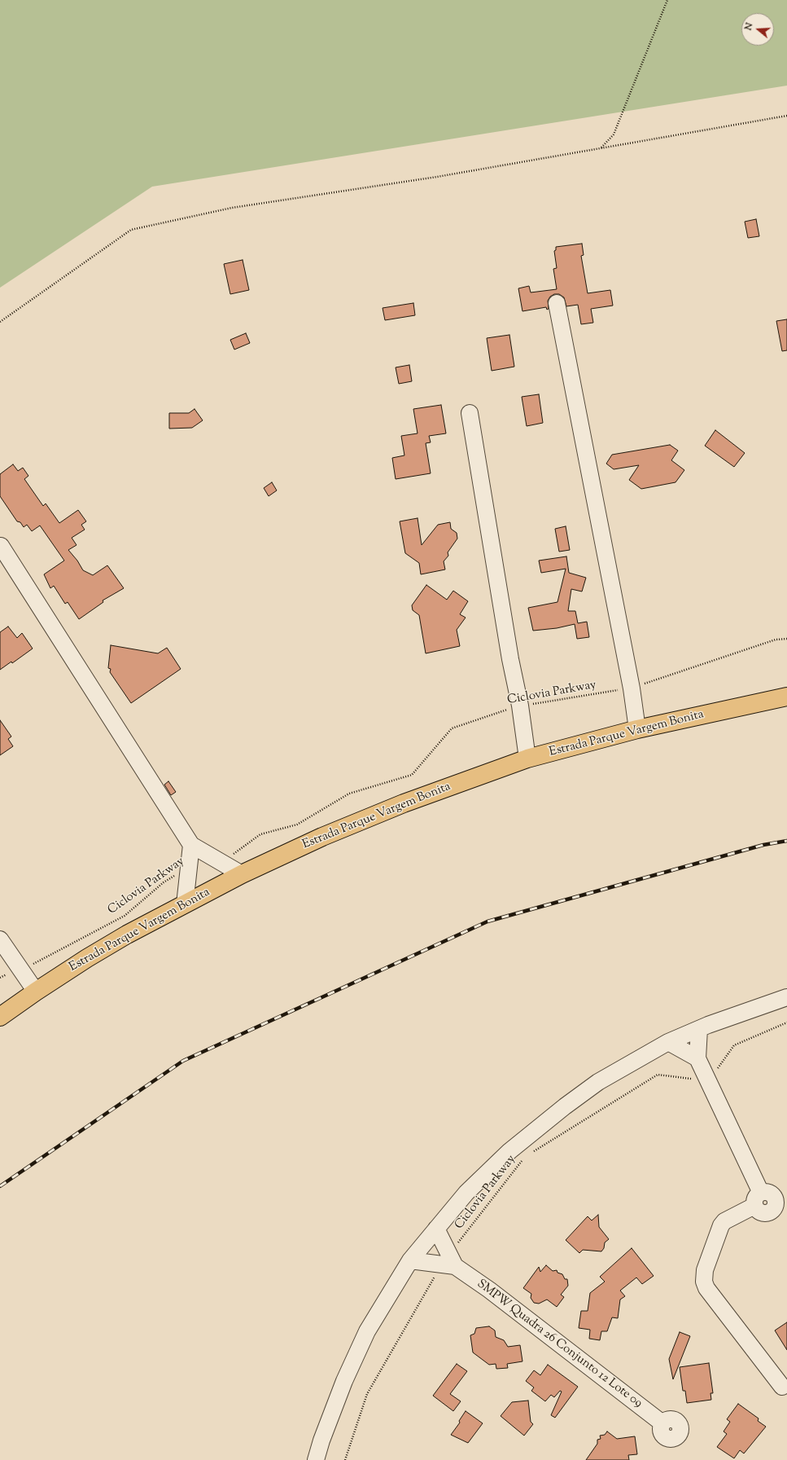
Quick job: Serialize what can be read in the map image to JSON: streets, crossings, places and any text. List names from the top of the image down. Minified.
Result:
{"streets":{"main road":["Estrada Parque Vargem Bonita"],"street":["SMPW Quadra 26 Conjunto 12 Lote 09"],"path":["Ciclovia Parkway"]},"crossings":[["Ciclovia Parkway","SMPW Quadra 26 Conjunto 12 Lote 09"]],"north":"left"}
